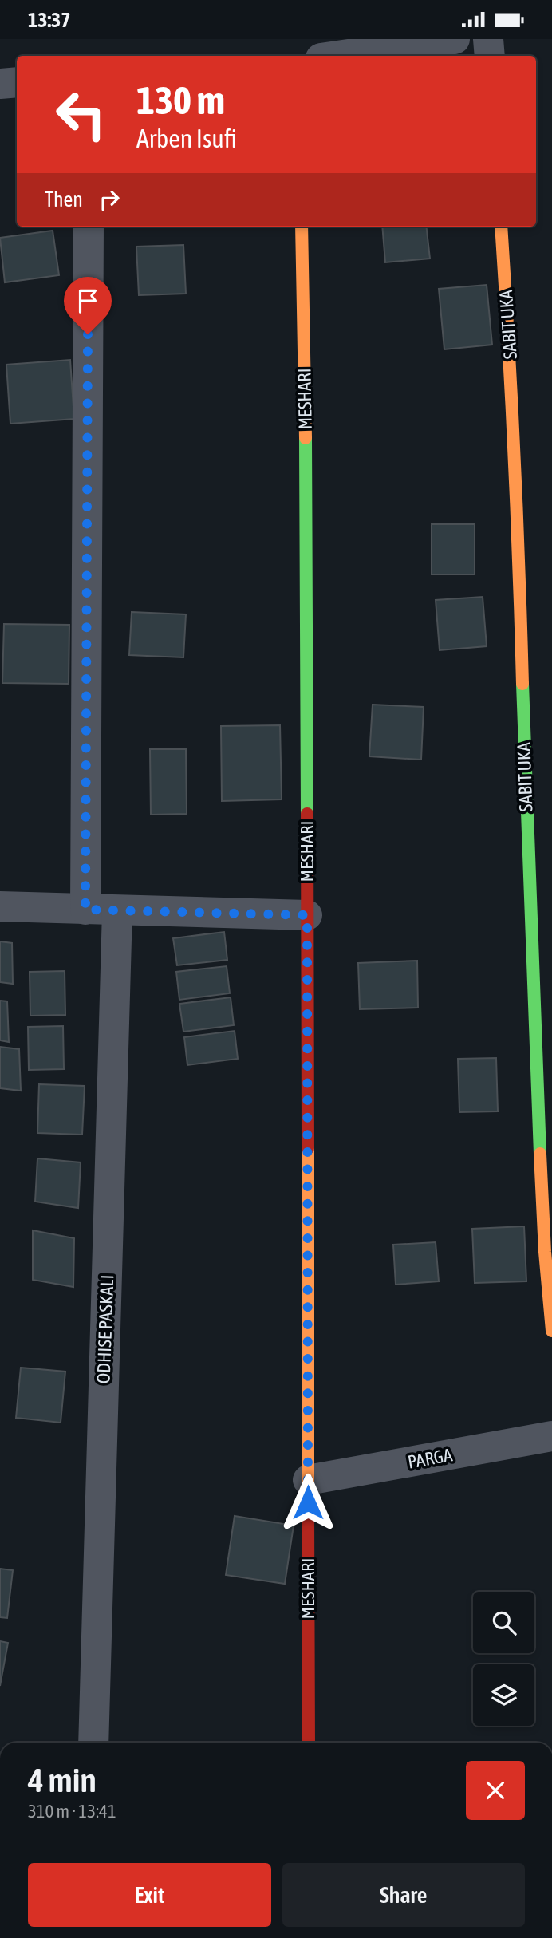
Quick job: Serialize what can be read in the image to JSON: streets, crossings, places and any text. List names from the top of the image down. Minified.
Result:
{"streets":{"street":["SABIT UKA","MESHARI","ODHISE PASKALI","PARGA"]},"crossings":[["MESHARI","PARGA"]],"page":{"status":"13:37","turn":["130 m","Arben Isufi"],"then":"Then","heading":["4 min","310 m · 13:41"],"buttons":["Exit","Share"]}}
